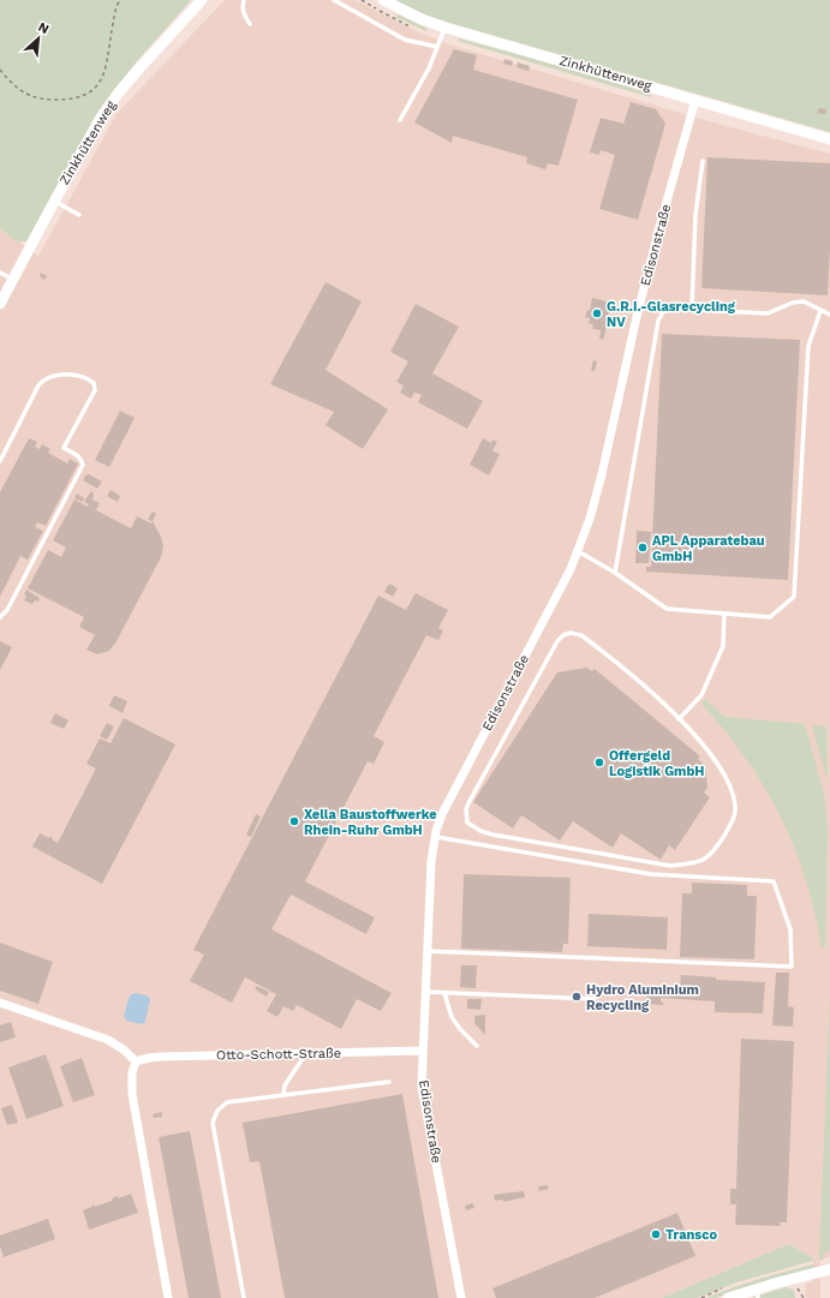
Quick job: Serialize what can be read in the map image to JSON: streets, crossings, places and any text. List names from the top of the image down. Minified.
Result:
{"streets":{"street":["Zinkhüttenweg","Edisonstraße","Otto-Schott-Straße"]},"crossings":[["Zinkhüttenweg","Edisonstraße"],["Edisonstraße","Otto-Schott-Straße"]],"places":["G.R.I.-Glasrecycling NV","APL Apparatebau GmbH","Offergeld Logistik GmbH","Xella Baustoffwerke Rhein-Ruhr GmbH","Hydro Aluminium Recycling","Transco"],"north":"top right"}
